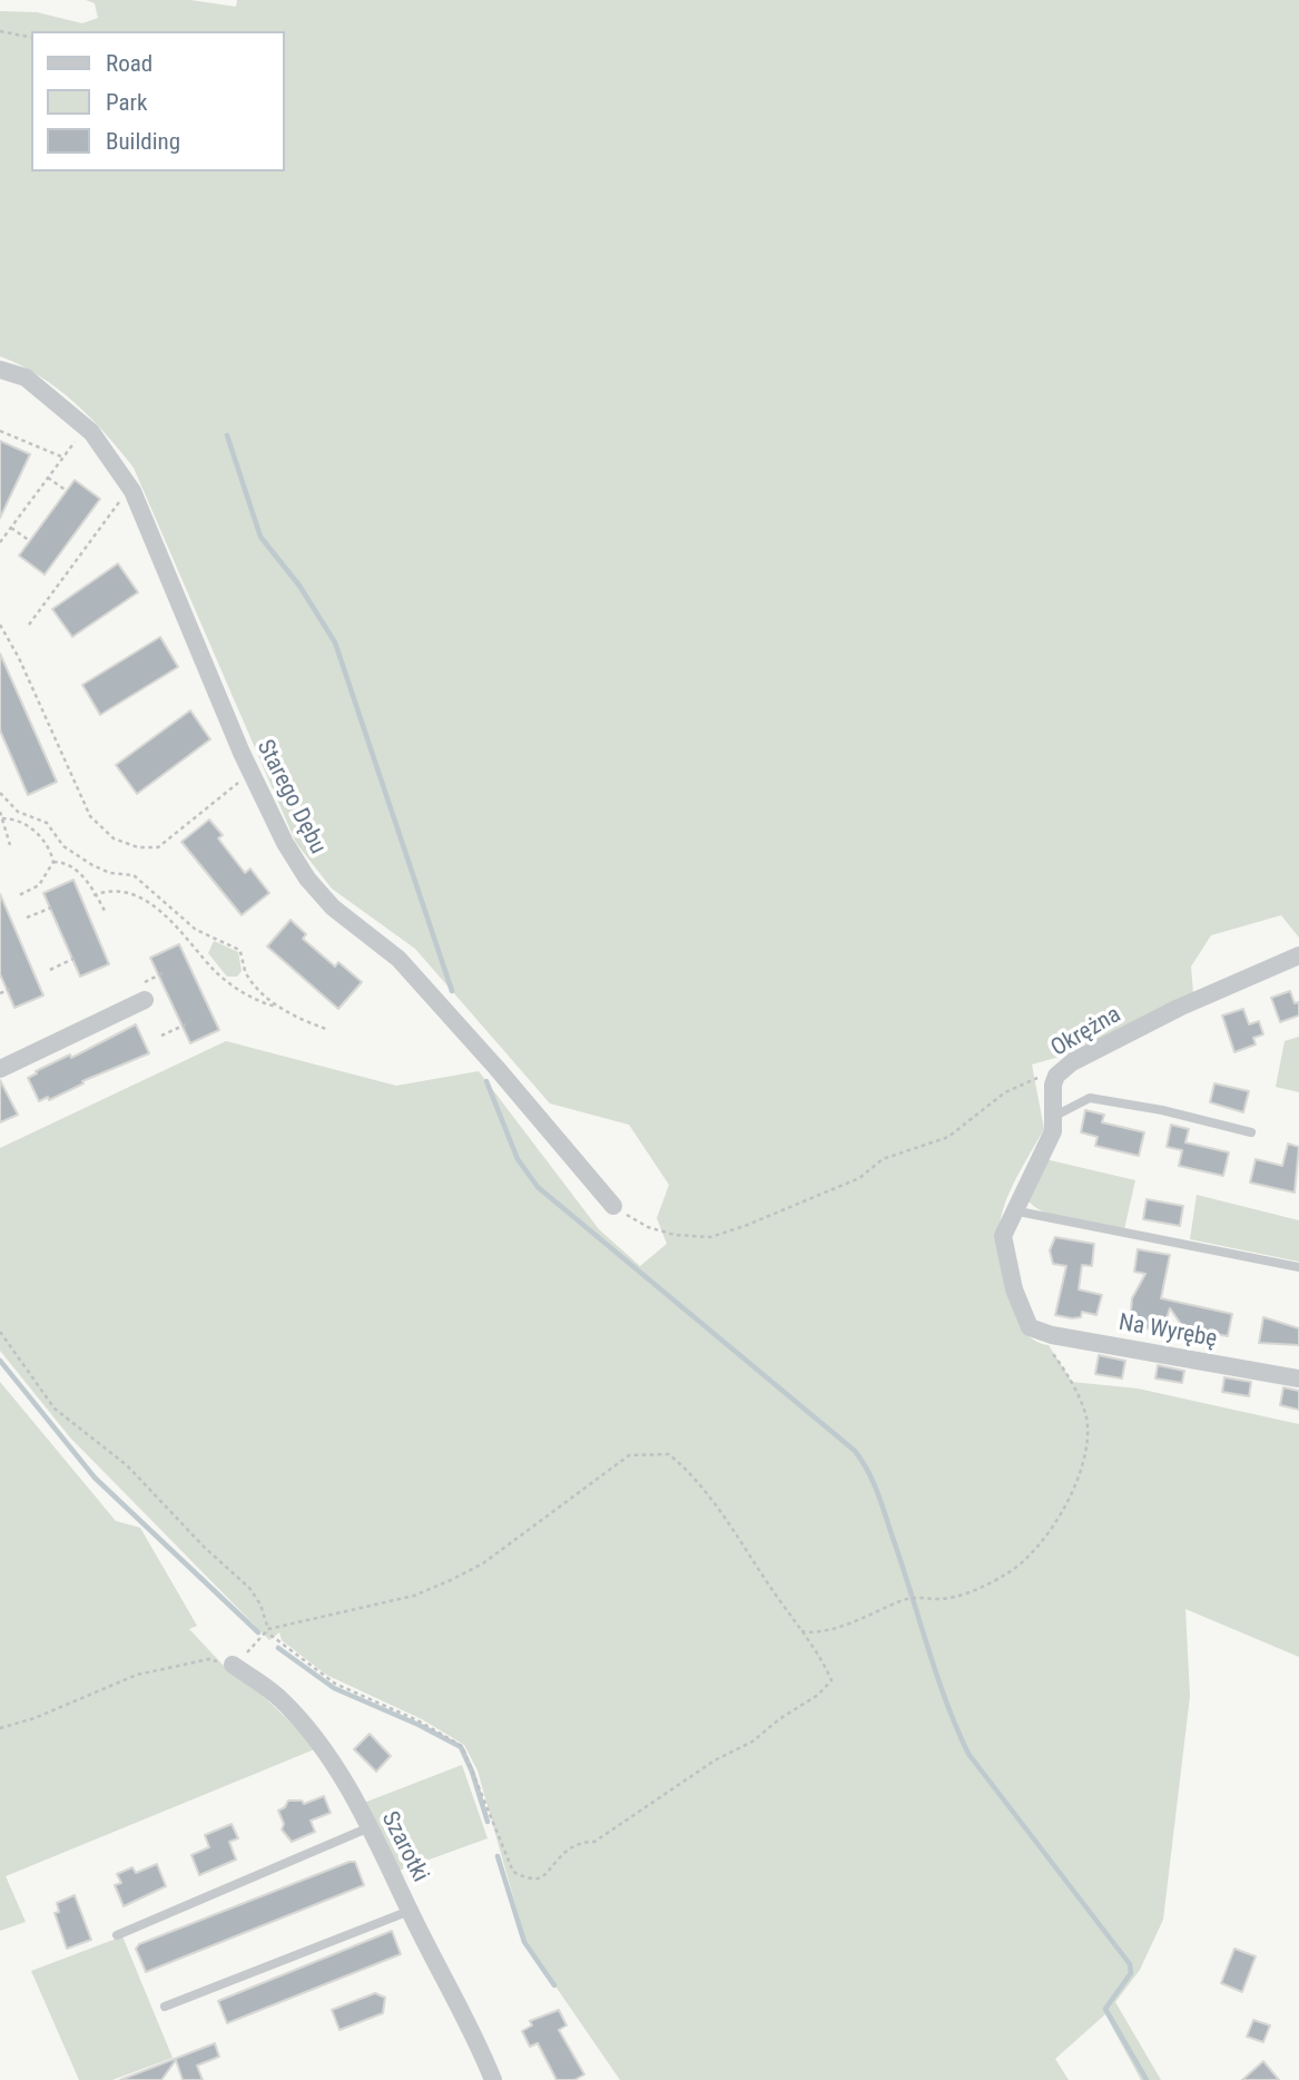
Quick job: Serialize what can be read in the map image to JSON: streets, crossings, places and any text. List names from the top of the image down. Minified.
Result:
{"streets":{"street":["Starego Dębu","Okrężna","Na Wyrębę","Szarotki"]},"crossings":[["Okrężna","Na Wyrębę"]],"legend":["Road","Park","Building"]}
